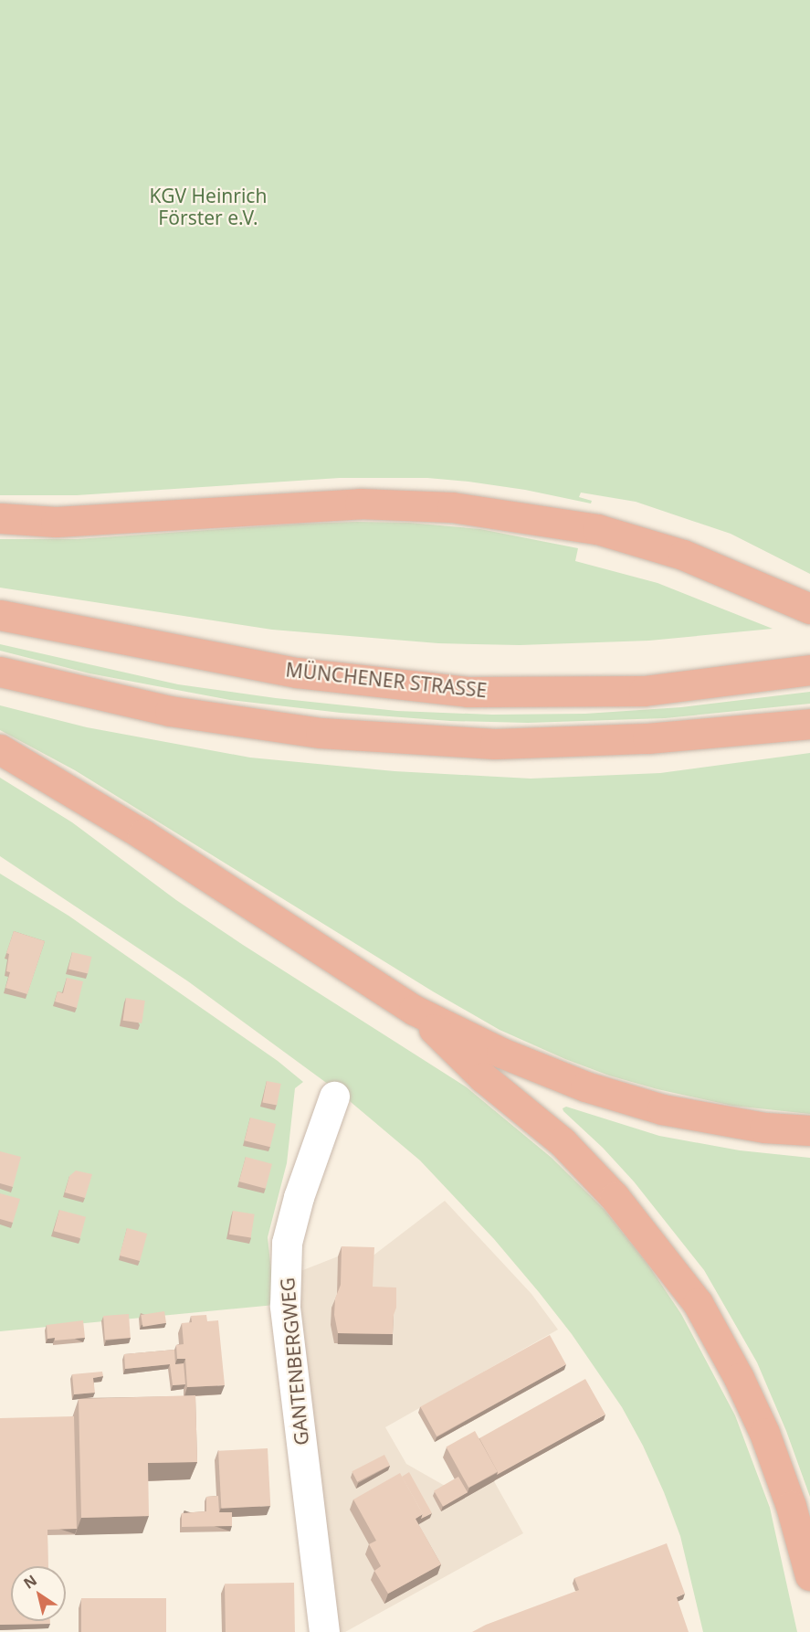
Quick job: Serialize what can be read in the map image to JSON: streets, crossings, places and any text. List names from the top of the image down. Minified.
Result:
{"streets":{"highway":["MÜNCHENER STRASSE"],"street":["GANTENBERGWEG"]},"parks":["KGV Heinrich Förster e.V."],"north":"top left"}
